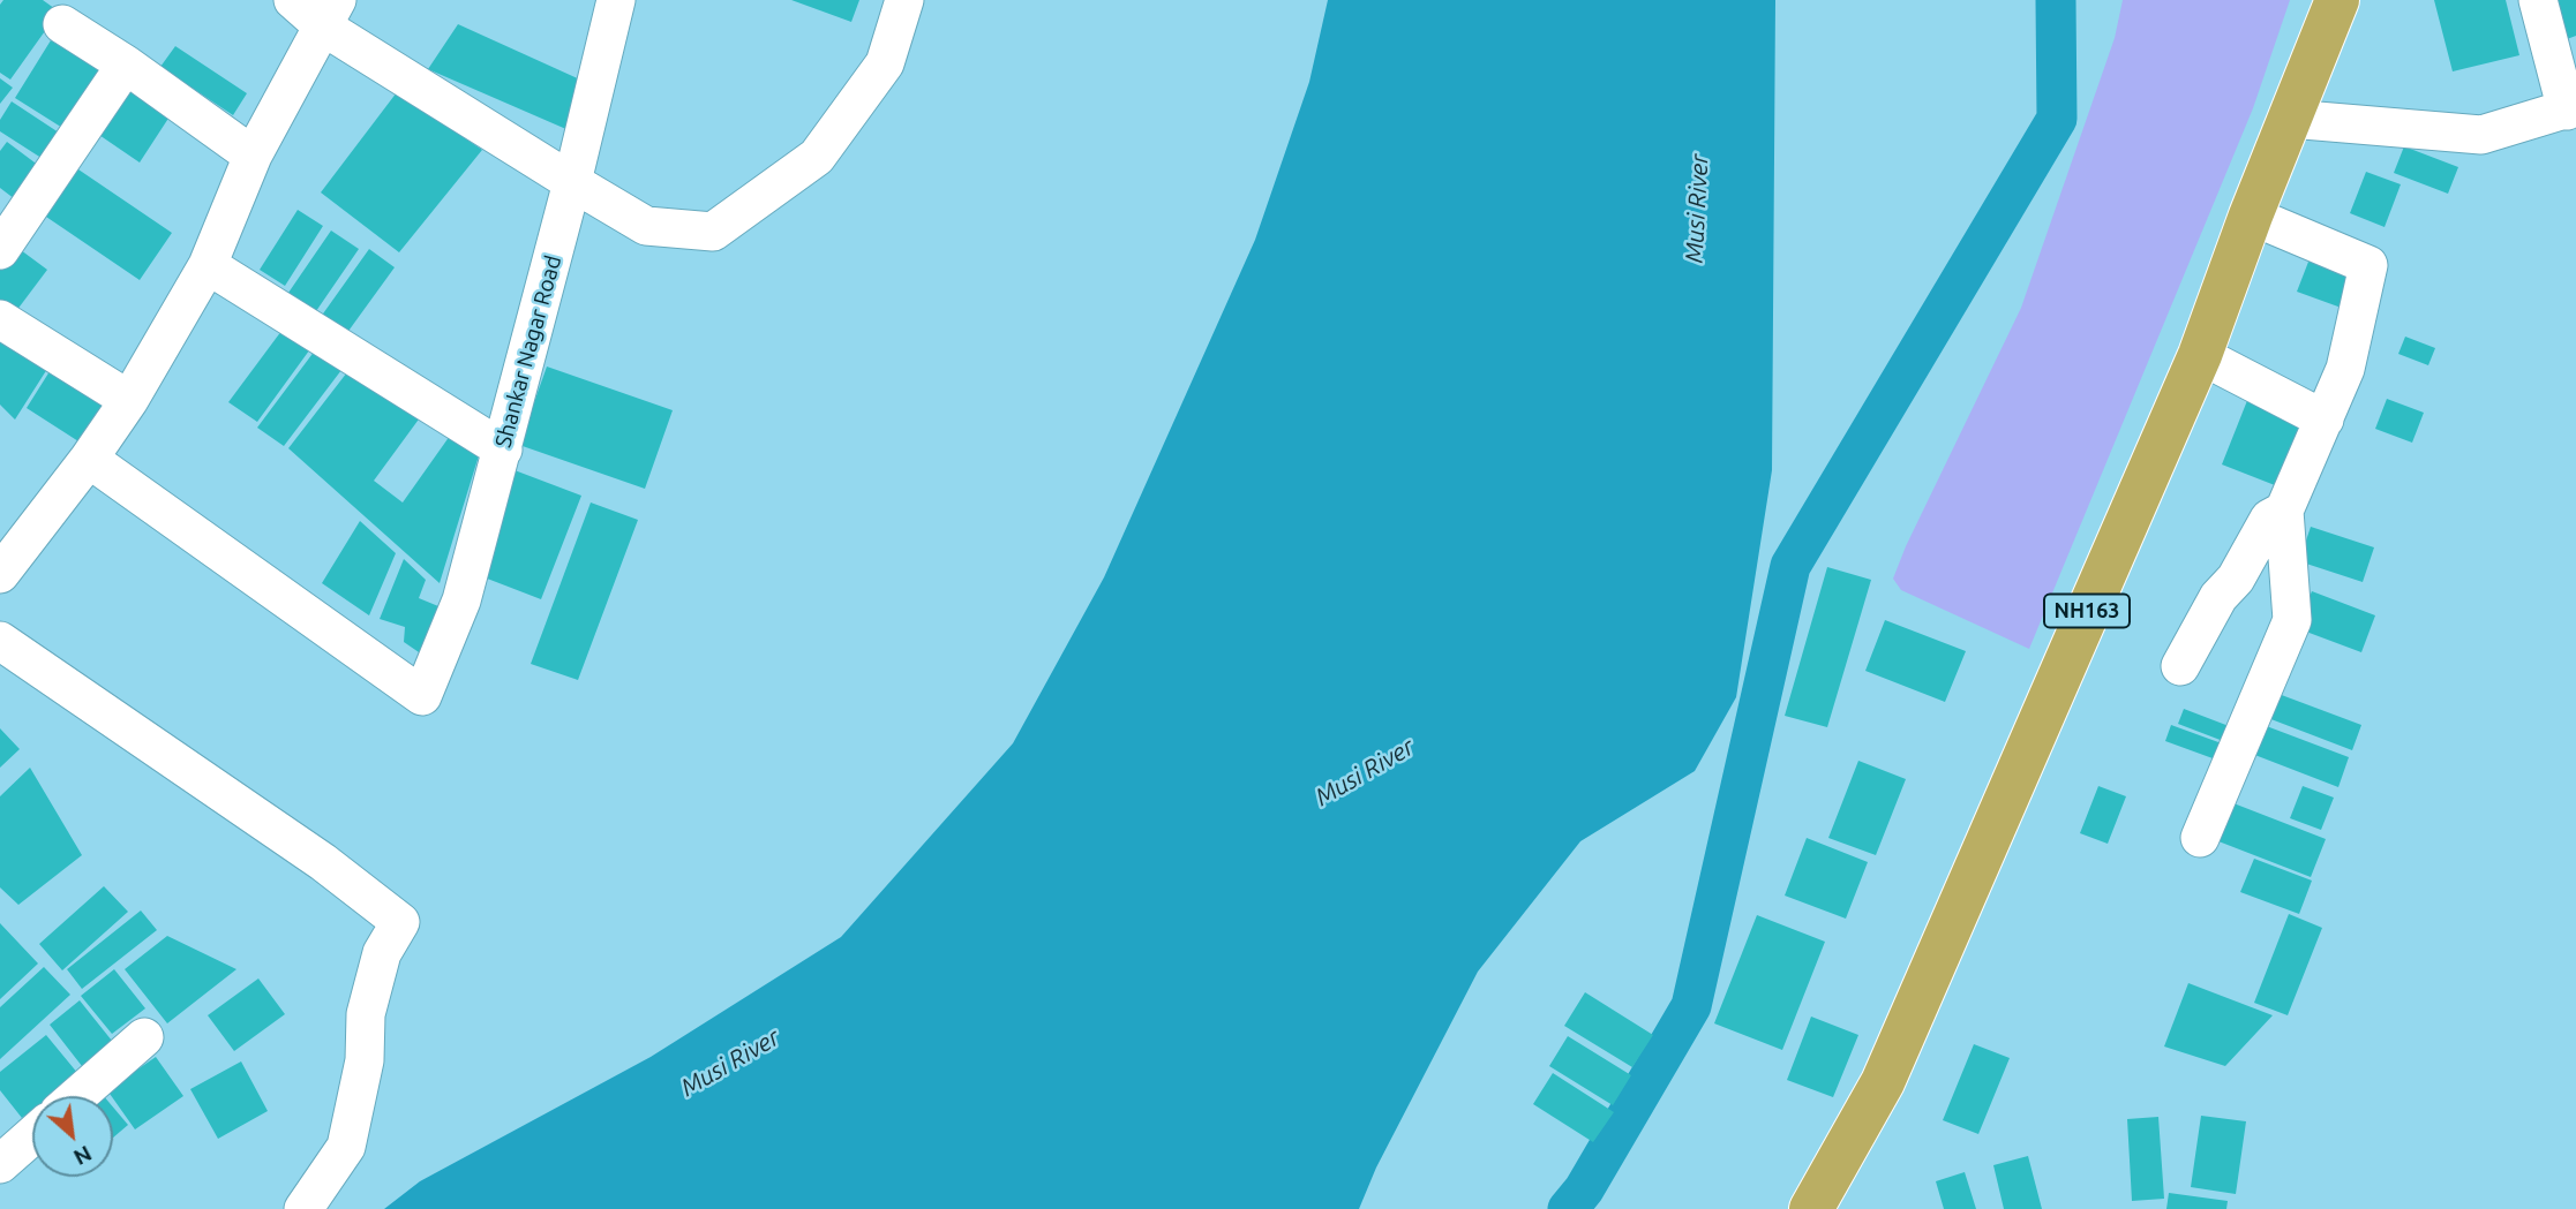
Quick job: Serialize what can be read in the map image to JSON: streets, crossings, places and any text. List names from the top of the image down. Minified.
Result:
{"streets":{"highway":["NH163"],"street":["Shankar Nagar Road"]},"water":["Musi River"],"north":"bottom right"}
